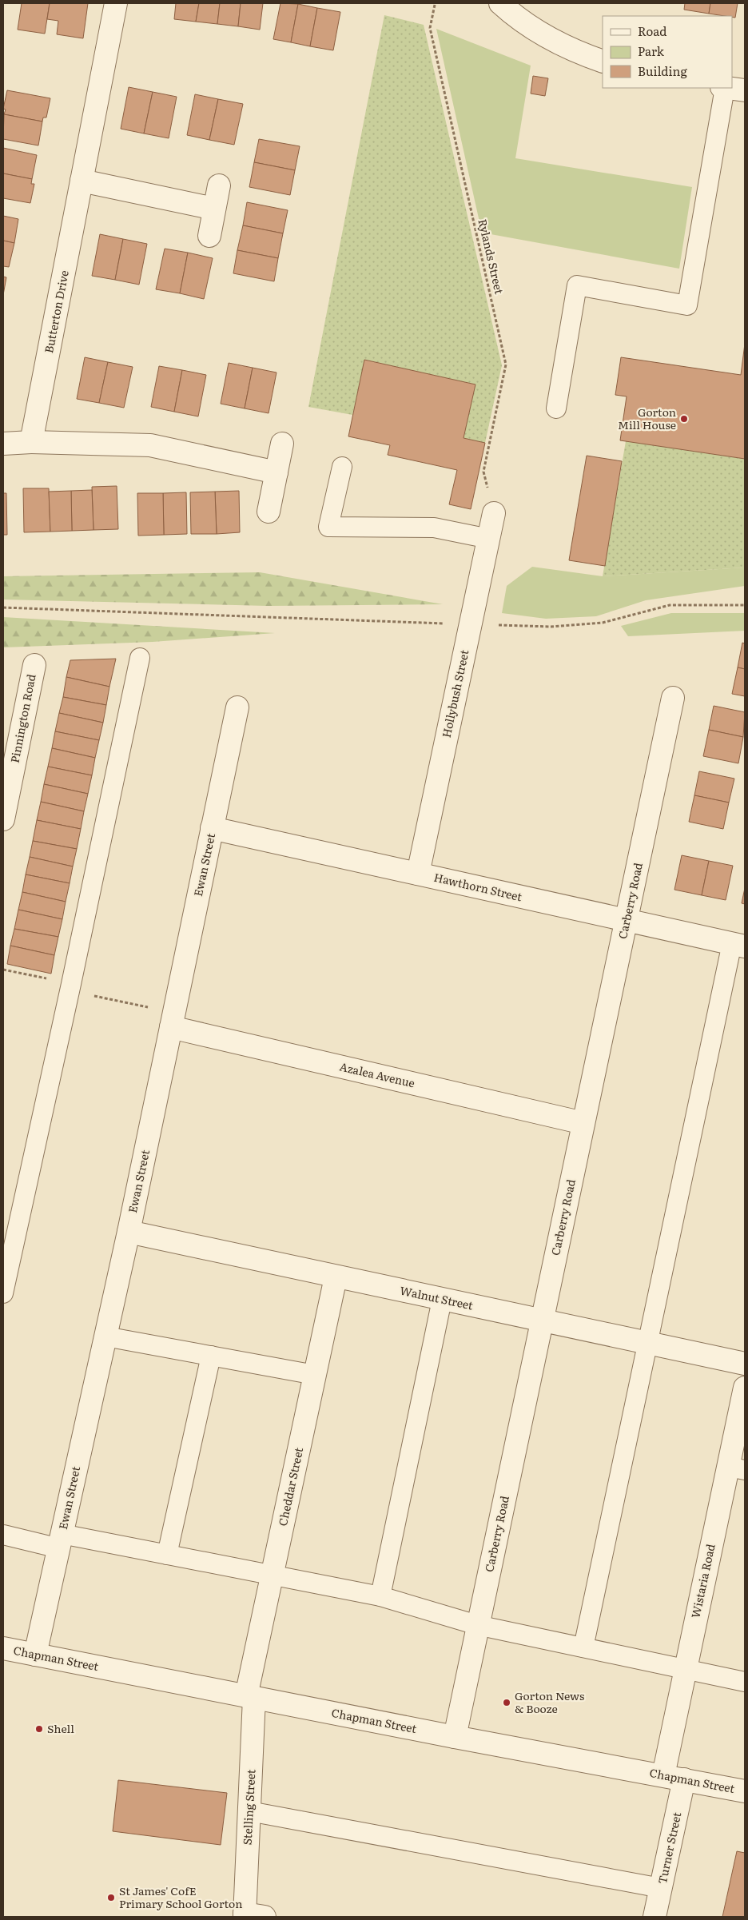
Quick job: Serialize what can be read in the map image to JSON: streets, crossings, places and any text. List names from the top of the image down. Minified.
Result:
{"streets":{"street":["Butterton Drive","Hollybush Street","Pinnington Road","Ewan Street","Hawthorn Street","Carberry Road","Azalea Avenue","Walnut Street","Cheddar Street","Wistaria Road","Chapman Street","Stelling Street","Turner Street"],"path":["Rylands Street"]},"crossings":[["Rylands Street","Hollybush Street"],["Hollybush Street","Hawthorn Street"],["Ewan Street","Hawthorn Street"],["Ewan Street","Azalea Avenue"],["Ewan Street","Walnut Street"],["Ewan Street","Chapman Street"],["Hawthorn Street","Carberry Road"],["Carberry Road","Azalea Avenue"],["Carberry Road","Walnut Street"],["Carberry Road","Chapman Street"],["Walnut Street","Cheddar Street"],["Cheddar Street","Chapman Street"],["Cheddar Street","Stelling Street"],["Wistaria Road","Chapman Street"],["Wistaria Road","Turner Street"],["Chapman Street","Stelling Street"],["Chapman Street","Turner Street"]],"places":["Gorton Mill House","Gorton News & Booze","Shell","St James' CofE Primary School Gorton"],"legend":["Road","Park","Building"]}
